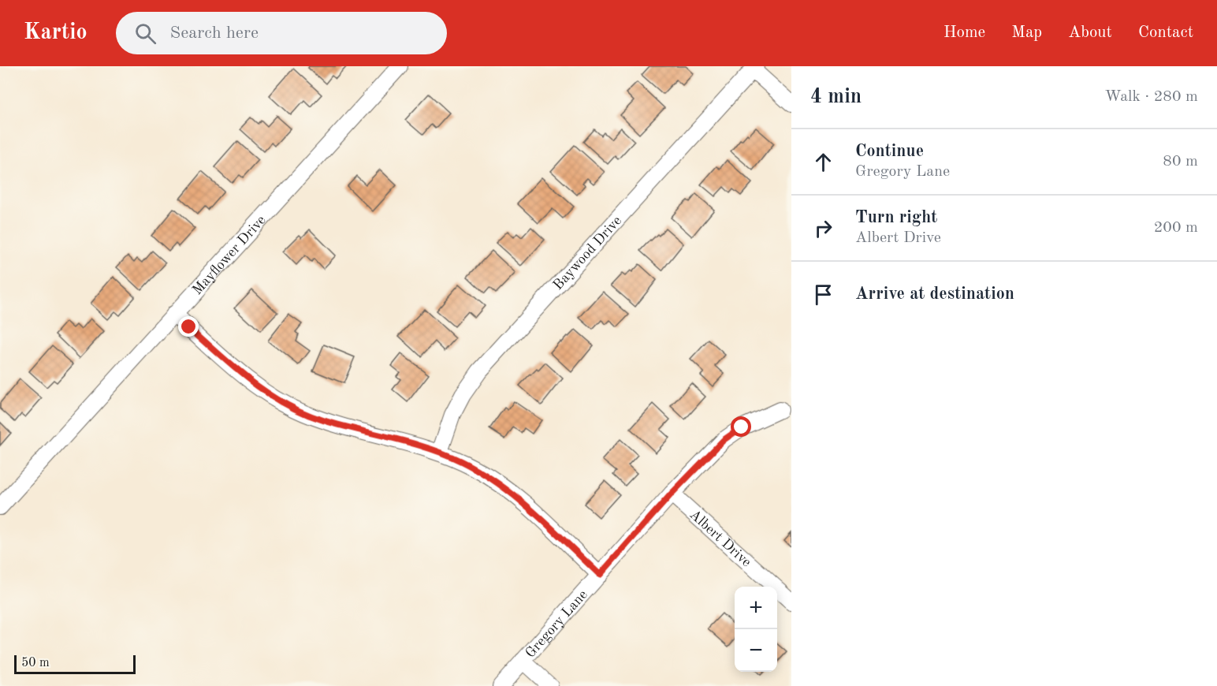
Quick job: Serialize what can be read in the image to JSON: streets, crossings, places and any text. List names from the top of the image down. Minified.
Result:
{"streets":{"street":["Baywood Drive","Mayflower Drive","Albert Drive","Gregory Lane"]},"crossings":[["Albert Drive","Gregory Lane"]],"scale_bar":"50 m","page":{"header":"Kartio","search":"Search here","nav":["Home","Map","About","Contact"],"heading":["4 min","Walk · 280 m"],"list":[["Continue","Gregory Lane","80 m"],["Turn right","Albert Drive","200 m"],"Arrive at destination"],"map_buttons":["+","−"],"scale":"50 m"}}
